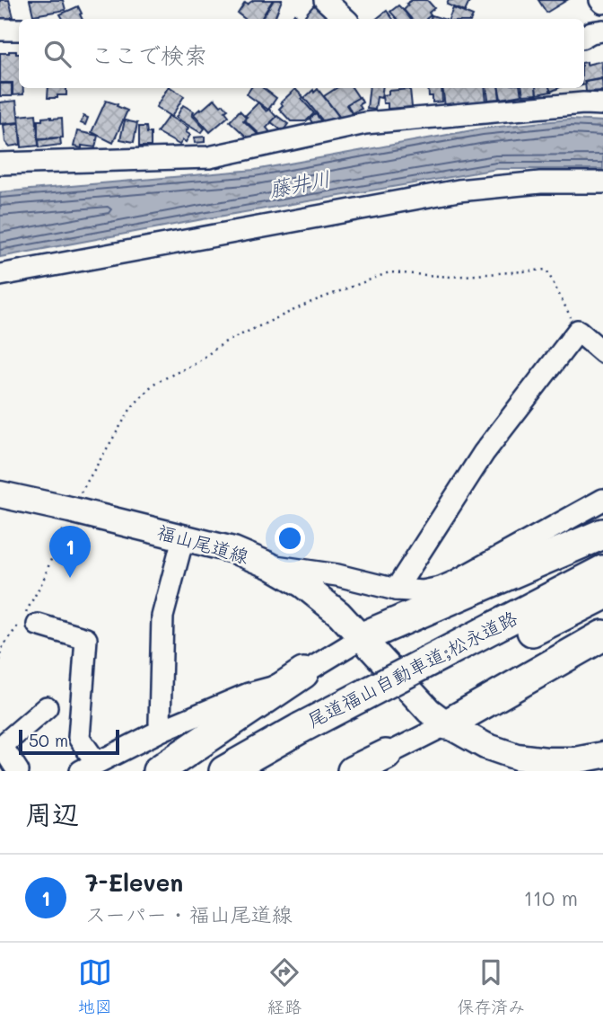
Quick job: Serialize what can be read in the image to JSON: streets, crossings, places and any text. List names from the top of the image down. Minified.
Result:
{"streets":{"highway":["尾道福山自動車道;松永道路"],"main road":["福山尾道線"]},"water":["藤井川"],"scale_bar":"50 m","page":{"search":"ここで検索","pins":"1","scale":"50 m","heading":"周辺","list":[{"mark":"1","name":"7-Eleven","note":"スーパー · 福山尾道線","value":"110 m"}],"nav":["地図","経路","保存済み"]}}
